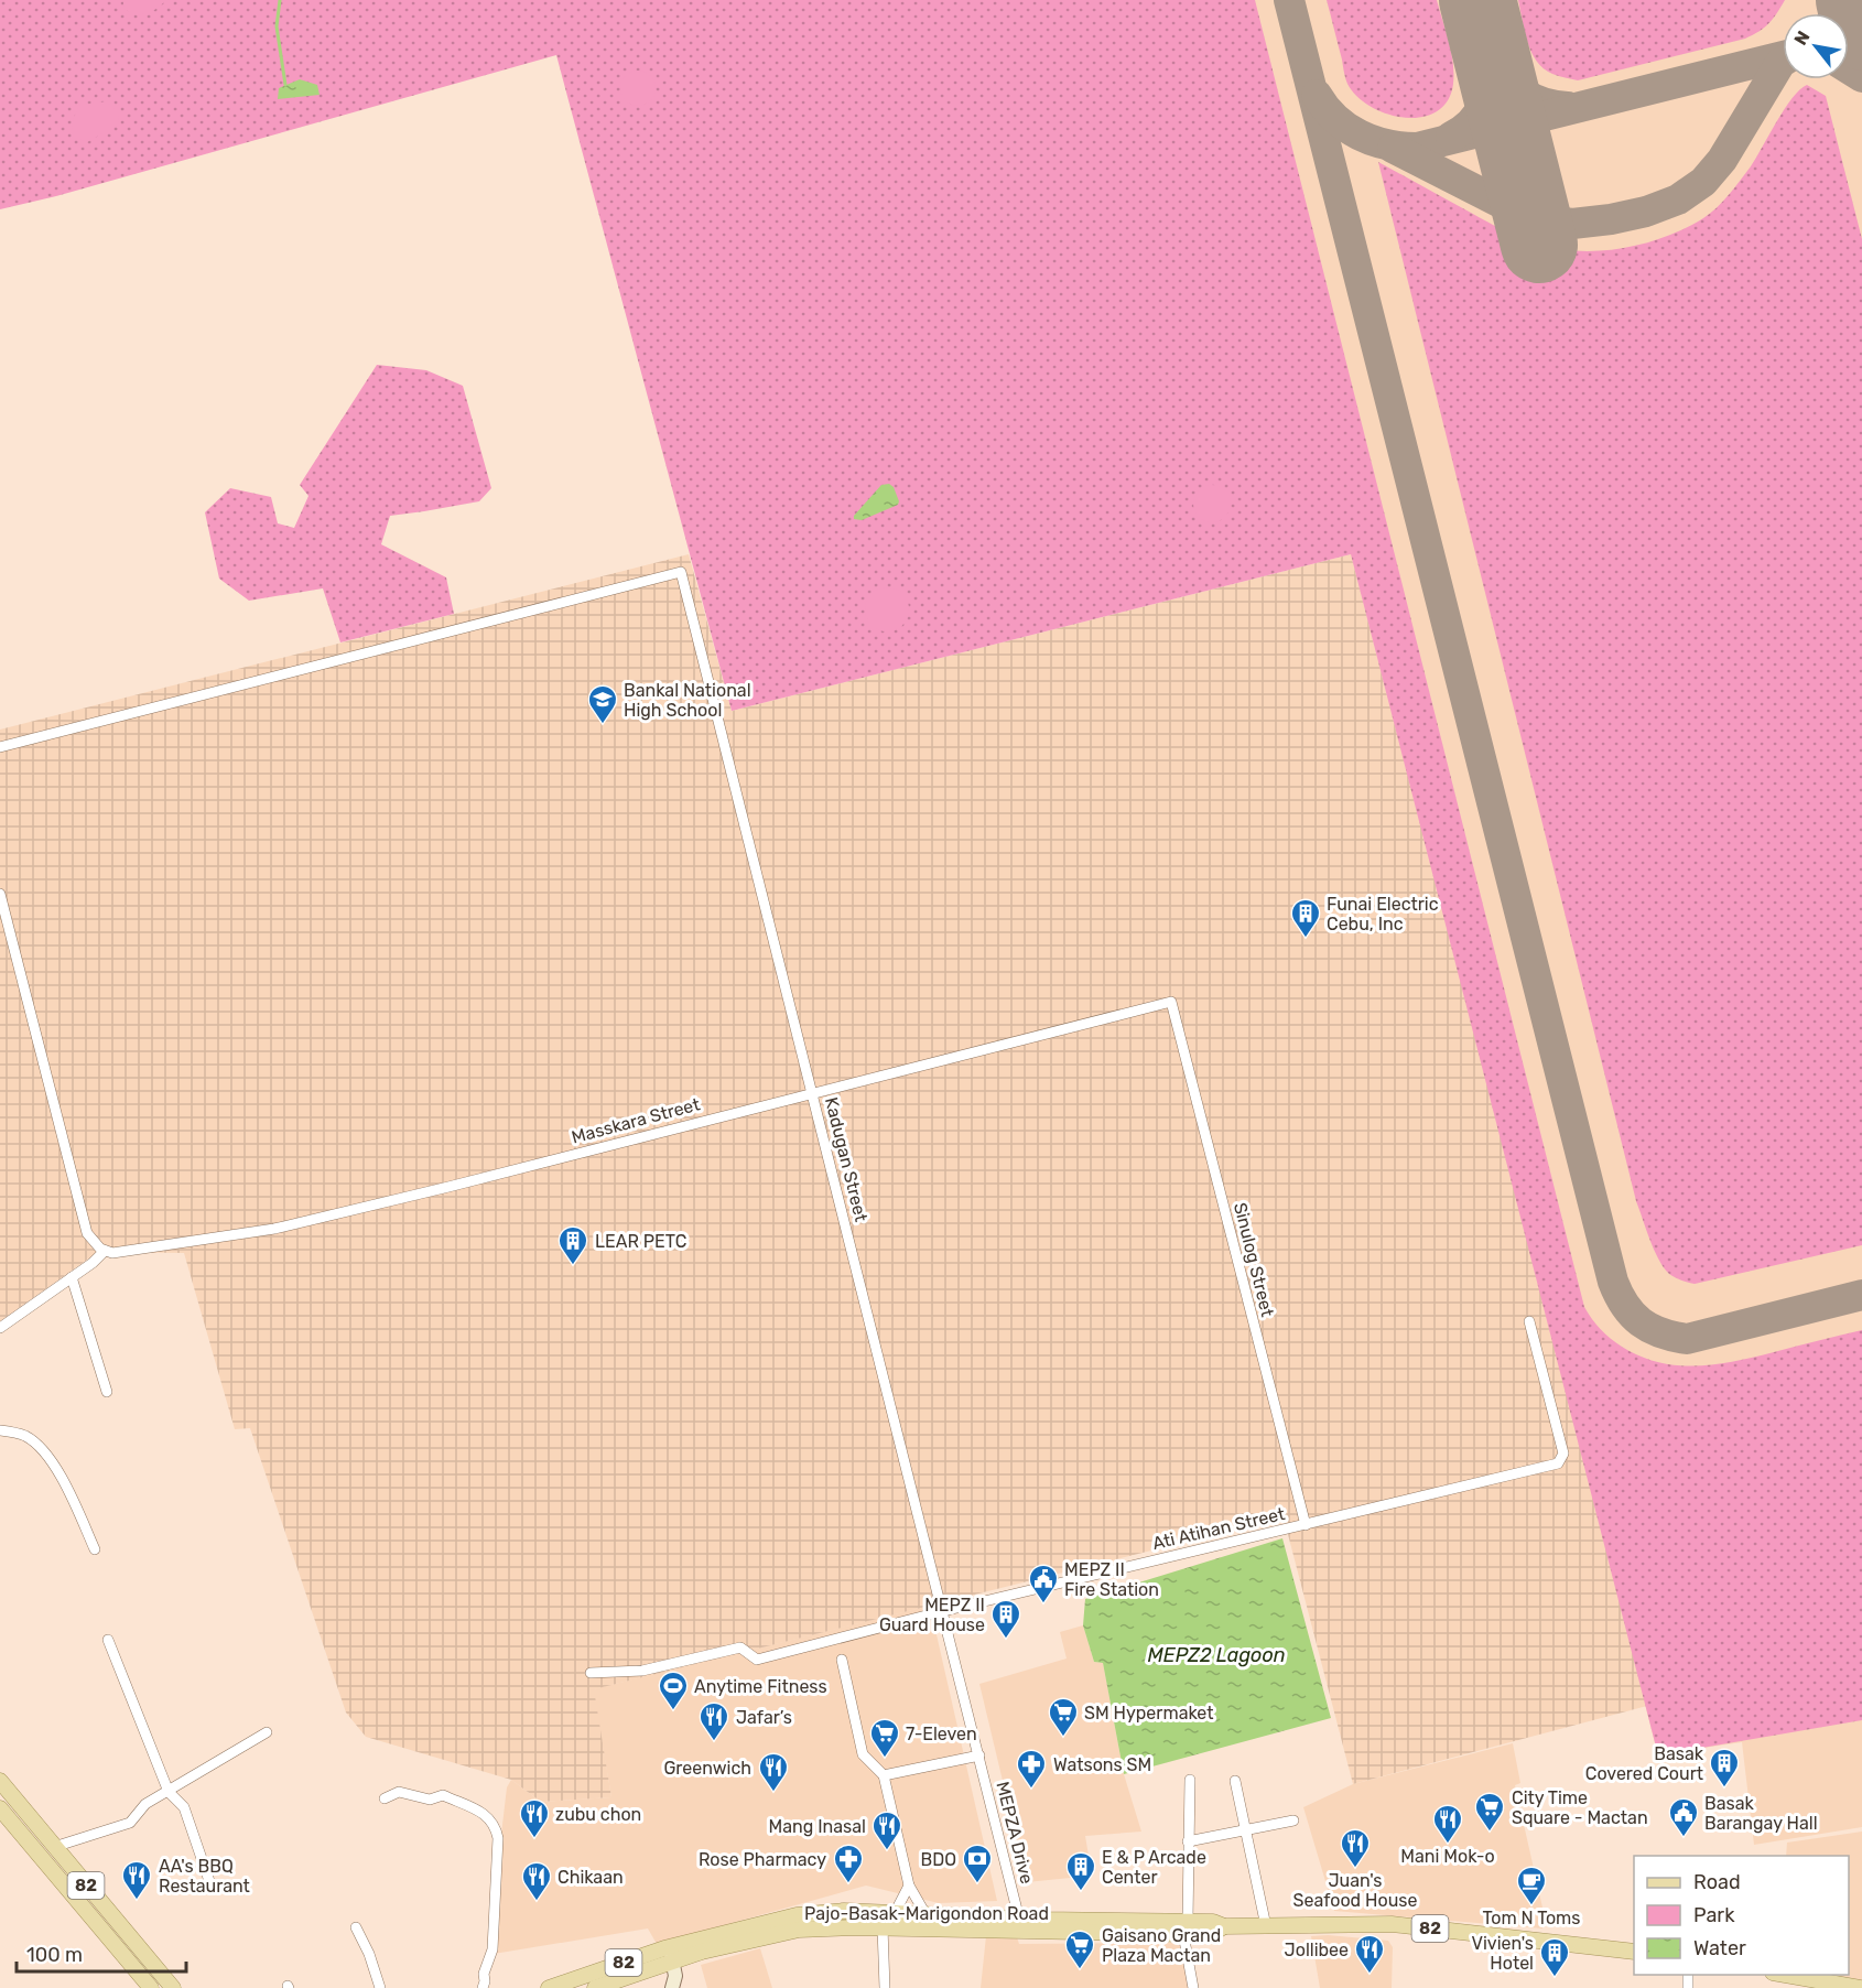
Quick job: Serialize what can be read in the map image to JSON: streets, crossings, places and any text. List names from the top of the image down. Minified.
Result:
{"streets":{"main road":["82","Pajo-Basak-Marigondon Road"],"street":["Masskara Street","Kadugan Street","Sinulog Street","Ati Atihan Street","MEPZA Drive"]},"crossings":[["Masskara Street","Kadugan Street"],["Masskara Street","Sinulog Street"],["Kadugan Street","Ati Atihan Street"],["Kadugan Street","MEPZA Drive"],["Sinulog Street","Ati Atihan Street"],["MEPZA Drive","Pajo-Basak-Marigondon Road"]],"water":["MEPZ2 Lagoon"],"places":{"school or university":["Bankal National High School"],"building":["Funai Electric Cebu, Inc","LEAR PETC","MEPZ II Guard House","Basak Covered Court","E & P Arcade Center","Vivien's Hotel"],"public building":["MEPZ II Fire Station","Basak Barangay Hall"],"sports":["Anytime Fitness"],"supermarket":["SM Hypermaket","7-Eleven","City Time Square - Mactan","Gaisano Grand Plaza Mactan"],"restaurant":["Jafar’s","Greenwich","zubu chon","Mani Mok-o","Mang Inasal","Juan's Seafood House","AA's BBQ Restaurant","Chikaan","Jollibee"],"pharmacy":["Watsons SM","Rose Pharmacy"],"bank":["BDO"],"cafe":["Tom N Toms"]},"legend":["Road","Park","Water"],"scale_bar":"100 m","north":"top left"}
